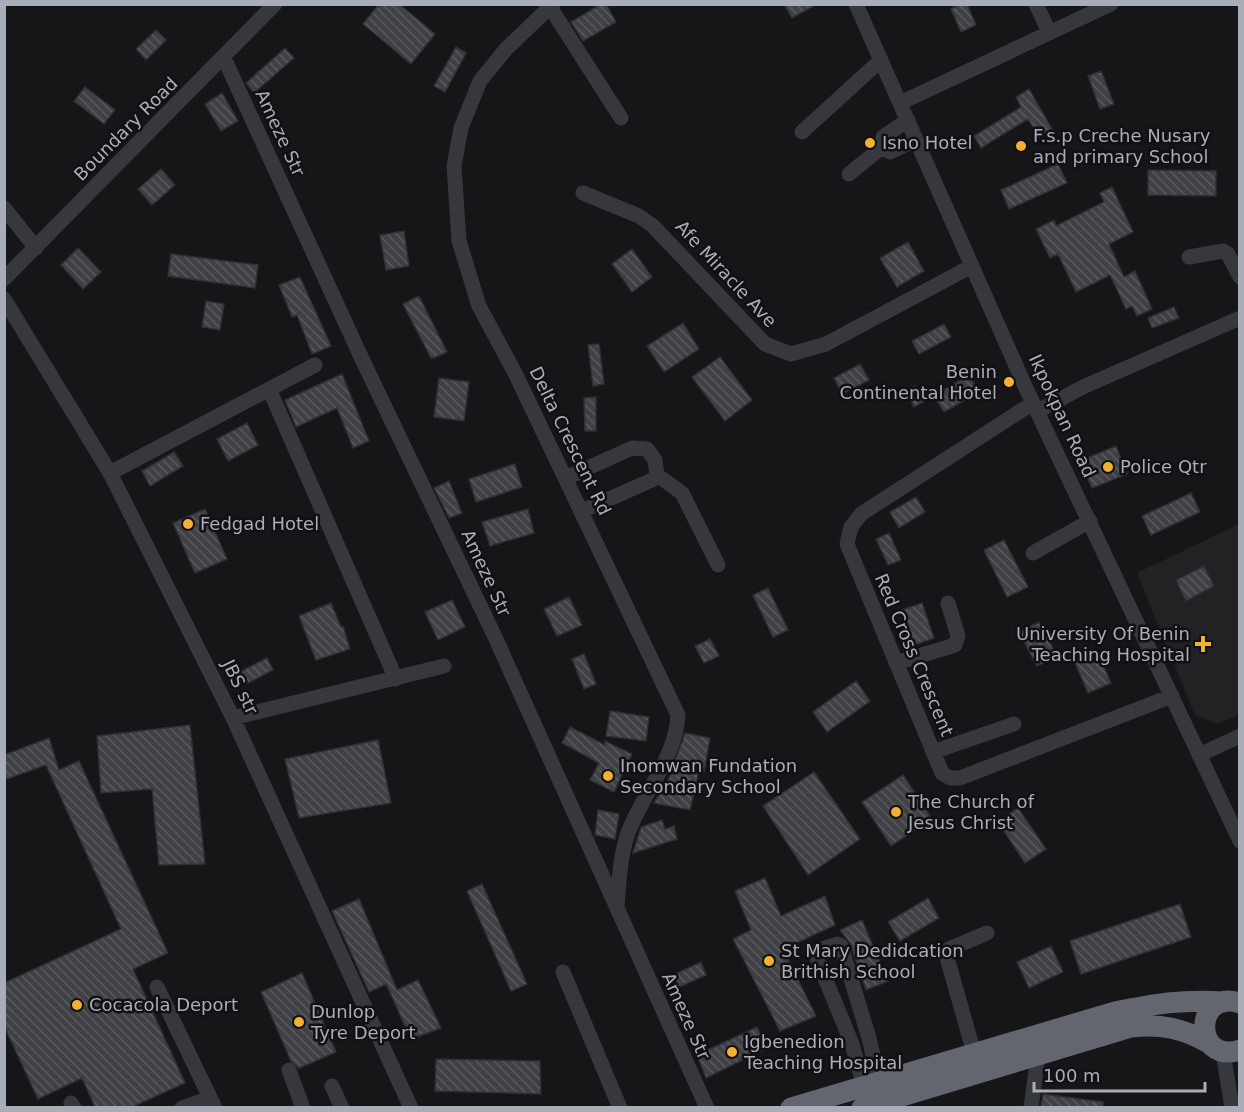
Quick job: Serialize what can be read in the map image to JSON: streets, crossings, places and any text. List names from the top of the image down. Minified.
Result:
{"streets":{"street":["Boundary Road","Ameze Str","Afe Miracle Ave","Ikpokpan Road","Delta Crescent Rd","Red Cross Crescent","JBS str"]},"crossings":[["Boundary Road","Ameze Str"],["Ameze Str","Delta Crescent Rd"],["Afe Miracle Ave","Ikpokpan Road"],["Ikpokpan Road","Red Cross Crescent"]],"places":{"other":["Isno Hotel","F.s.p Creche Nusary and primary School","Benin Continental Hotel","Police Qtr","Fedgad Hotel","Inomwan Fundation Secondary School","The Church of Jesus Christ","St Mary Dedidcation Brithish School","Cocacola Deport","Dunlop Tyre Deport","Igbenedion Teaching Hospital"],"health":["University Of Benin Teaching Hospital"]},"scale_bar":"100 m"}
